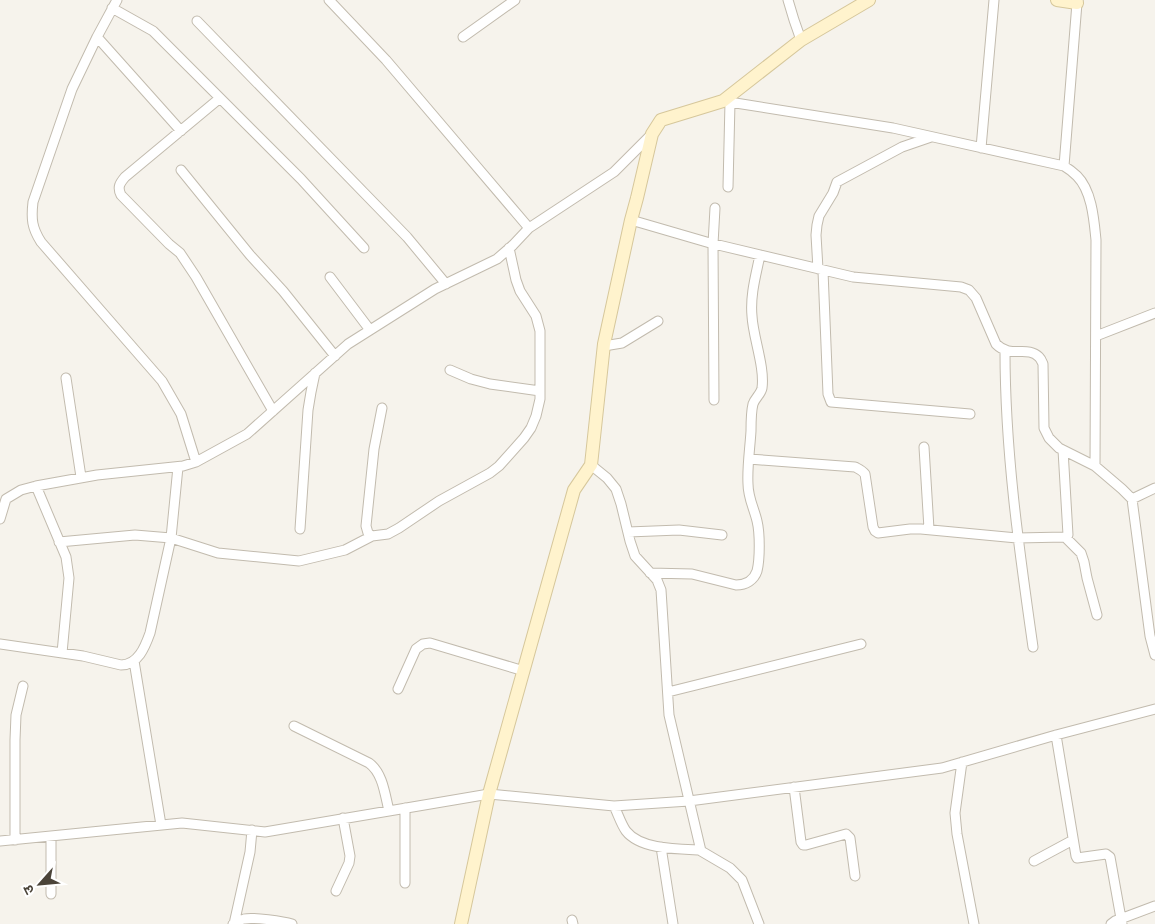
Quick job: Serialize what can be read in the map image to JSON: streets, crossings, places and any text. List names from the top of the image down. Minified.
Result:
{"north":"bottom left"}
